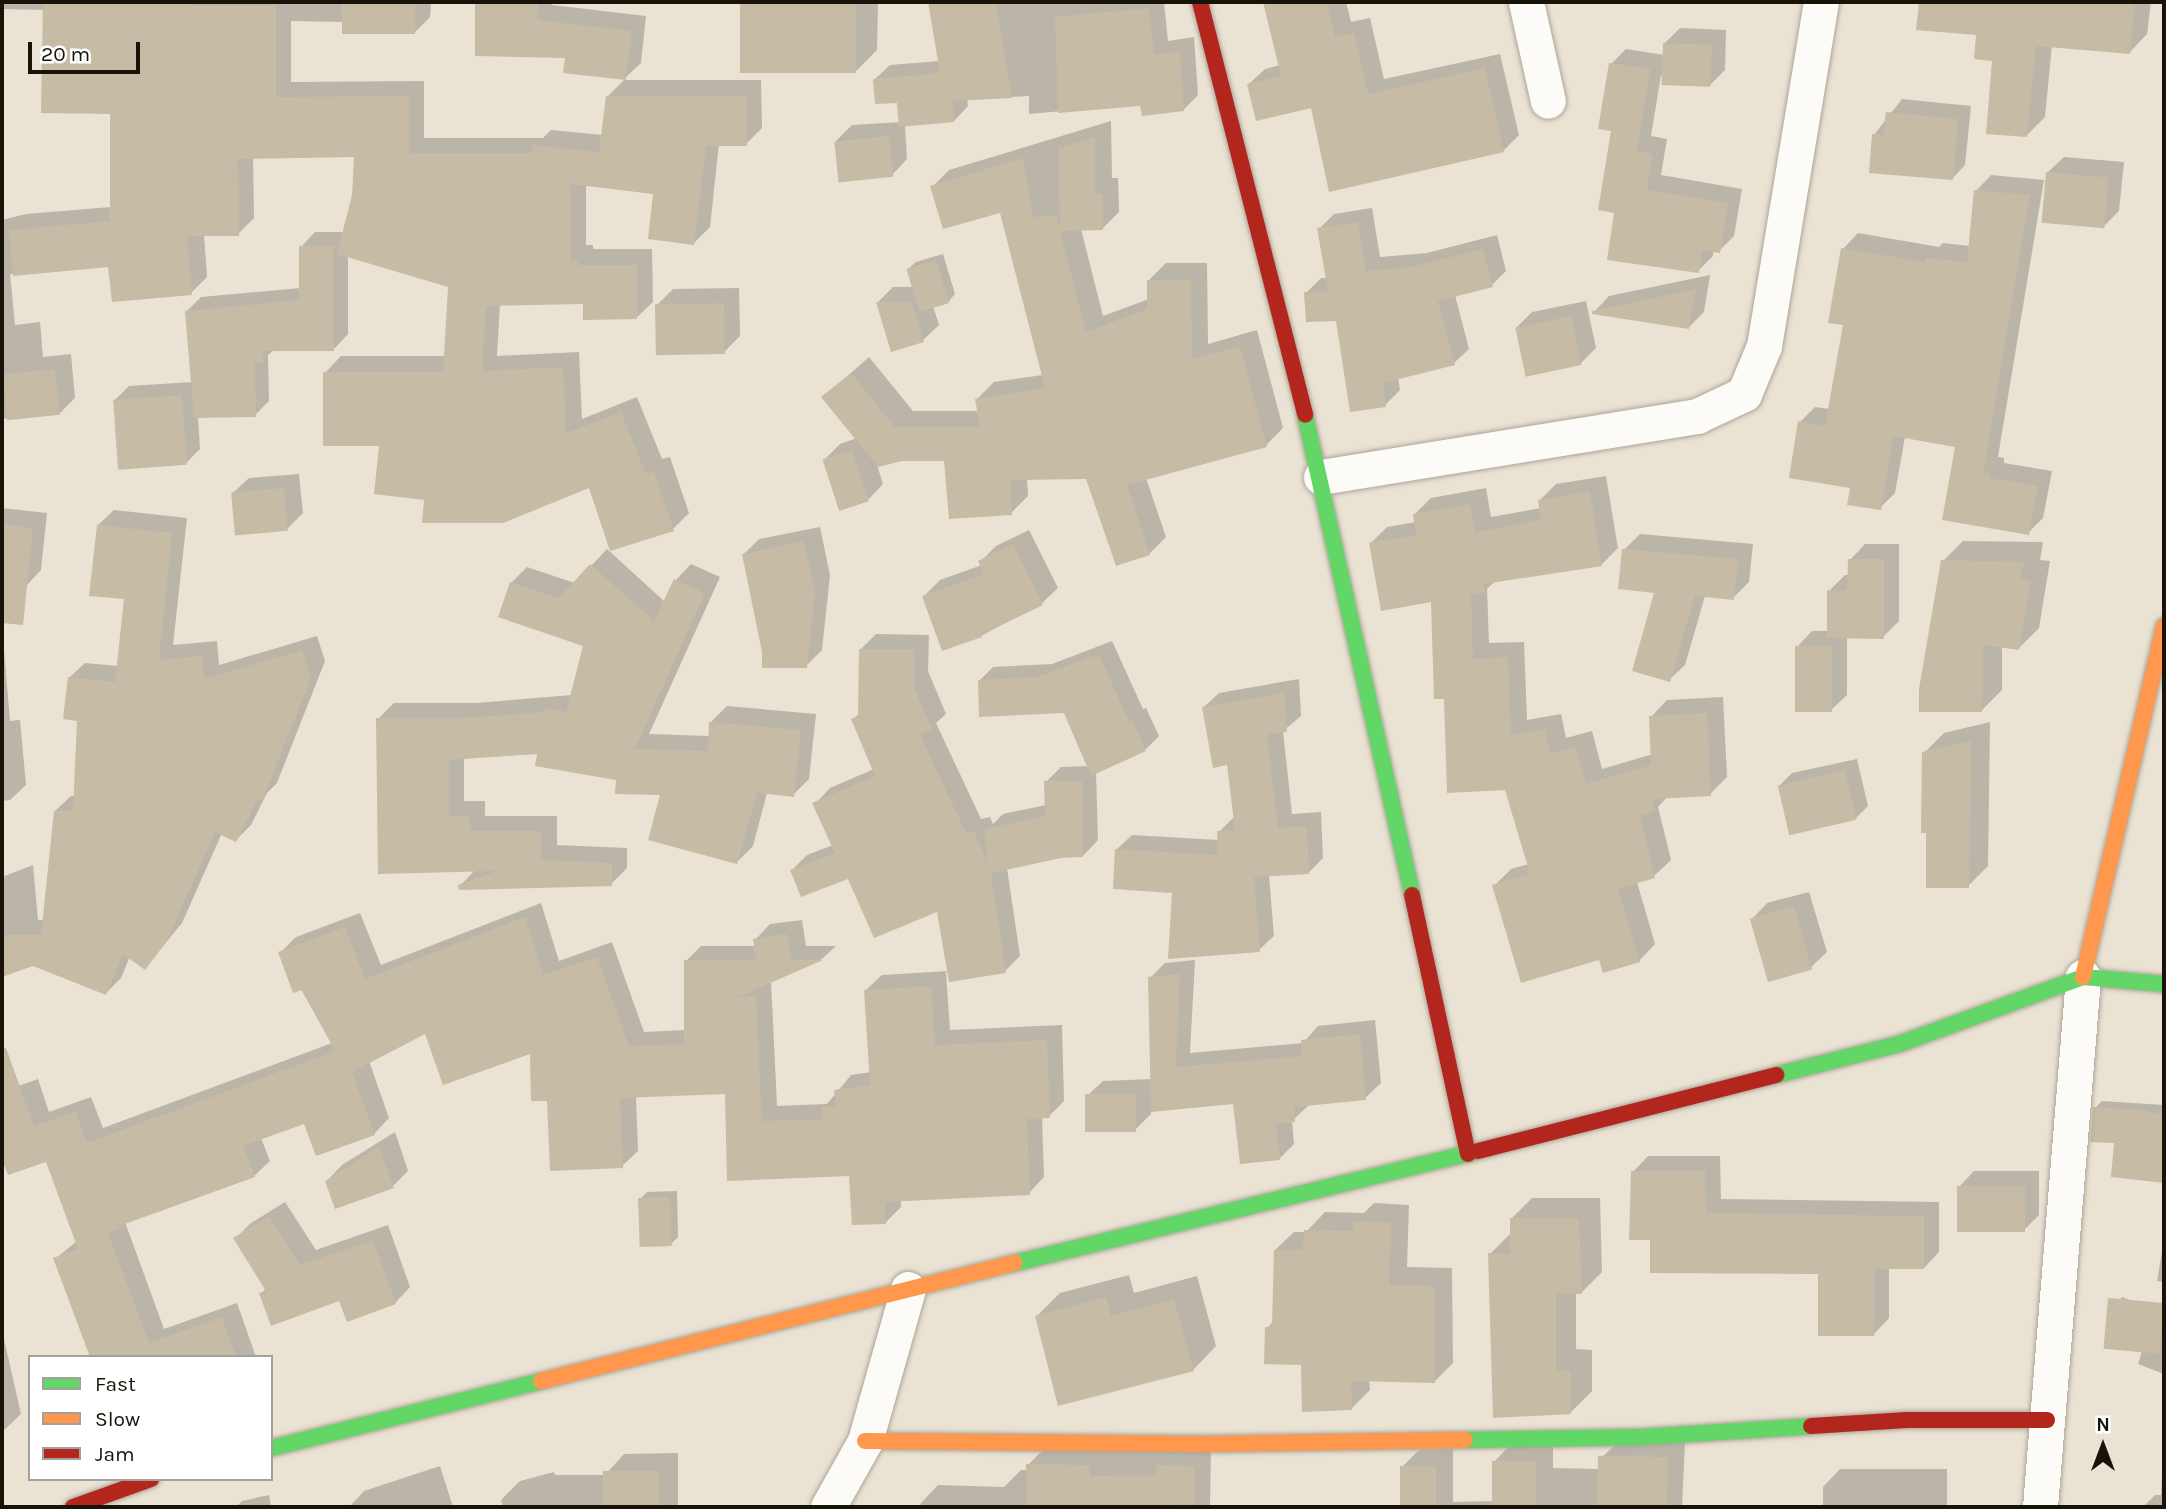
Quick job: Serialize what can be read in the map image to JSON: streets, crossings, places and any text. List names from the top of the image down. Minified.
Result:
{"legend":["Fast","Slow","Jam"],"scale_bar":"20 m","north":"top"}
